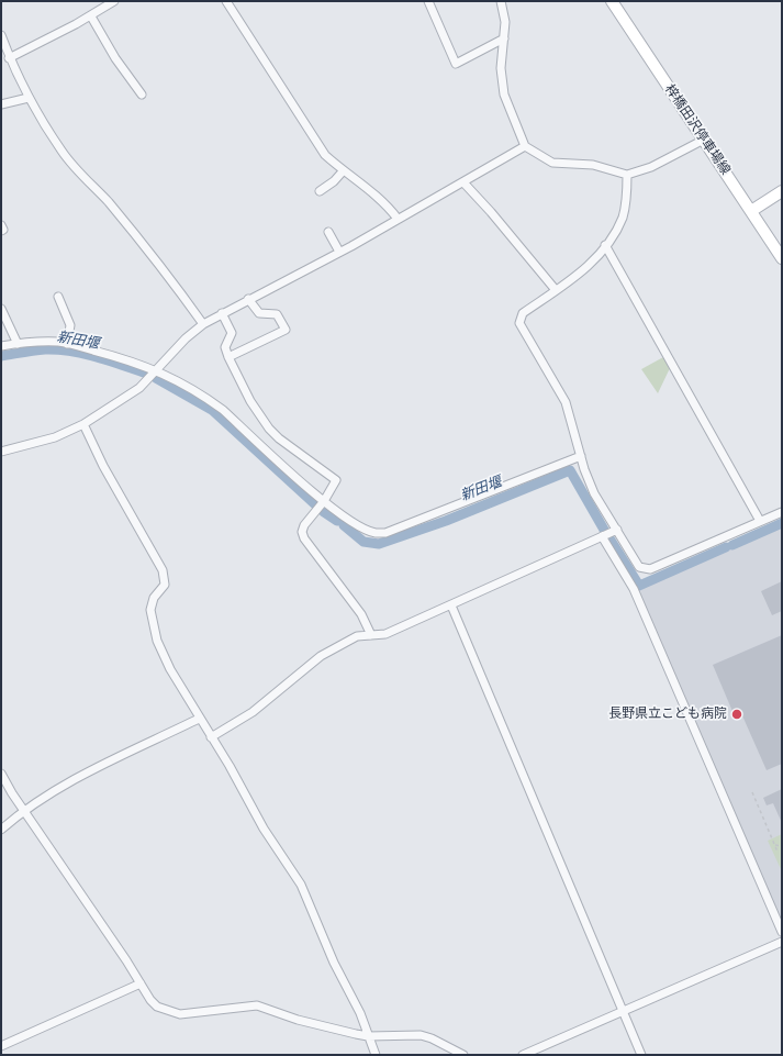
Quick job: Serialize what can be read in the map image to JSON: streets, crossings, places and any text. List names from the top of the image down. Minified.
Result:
{"streets":{"main road":["梓橋田沢停車場線"]},"water":["新田堰"],"places":["長野県立こども病院"]}
